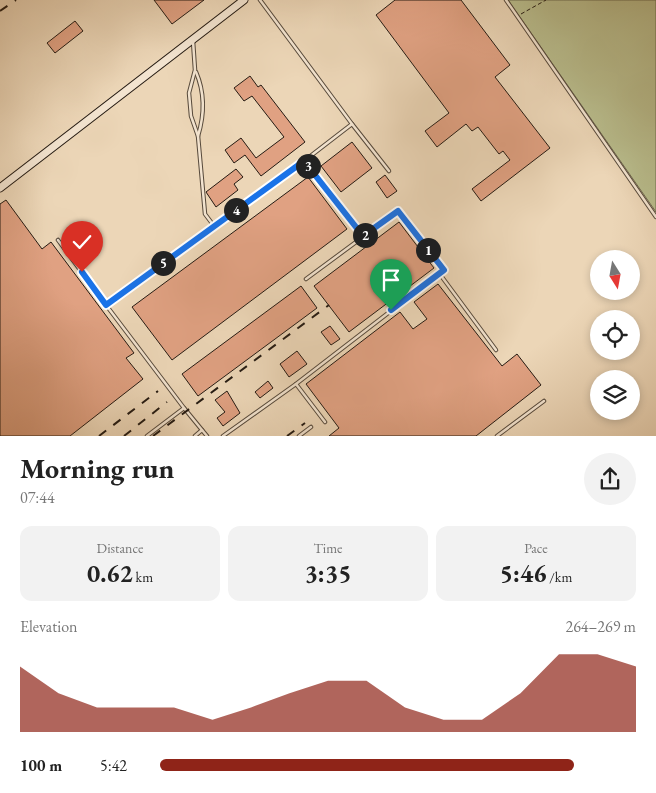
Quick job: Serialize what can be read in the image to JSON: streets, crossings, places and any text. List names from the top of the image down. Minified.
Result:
{"north":"bottom","page":{"pins":["3","4","2","1","5"],"heading":["Morning run","07:44"],"stats":[["Distance","0.62 km"],["Time","3:35"],["Pace","5:46 /km"]],"chart":["Elevation","264–269 m"],"list":[{"name":"100 m","note":"5:42"}]}}
